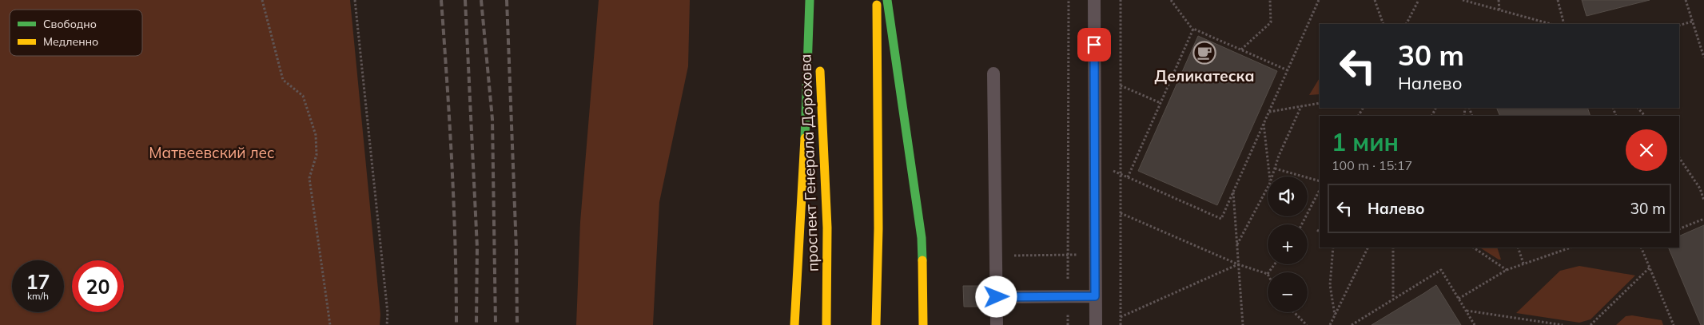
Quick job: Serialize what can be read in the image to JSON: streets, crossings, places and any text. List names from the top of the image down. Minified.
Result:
{"streets":{"street":["проспект Генерала Дорохова"]},"parks":["Матвеевский лес"],"places":{"cafe":["Деликатеска"]},"legend":["Свободно","Медленно"],"page":{"turn":["30 m","Налево"],"heading":["1 мин","100 m · 15:17"],"map_buttons":["+","−"],"list":[{"name":"Налево","value":"30 m"}],"speed":"17 km/h","limit":"20"}}
